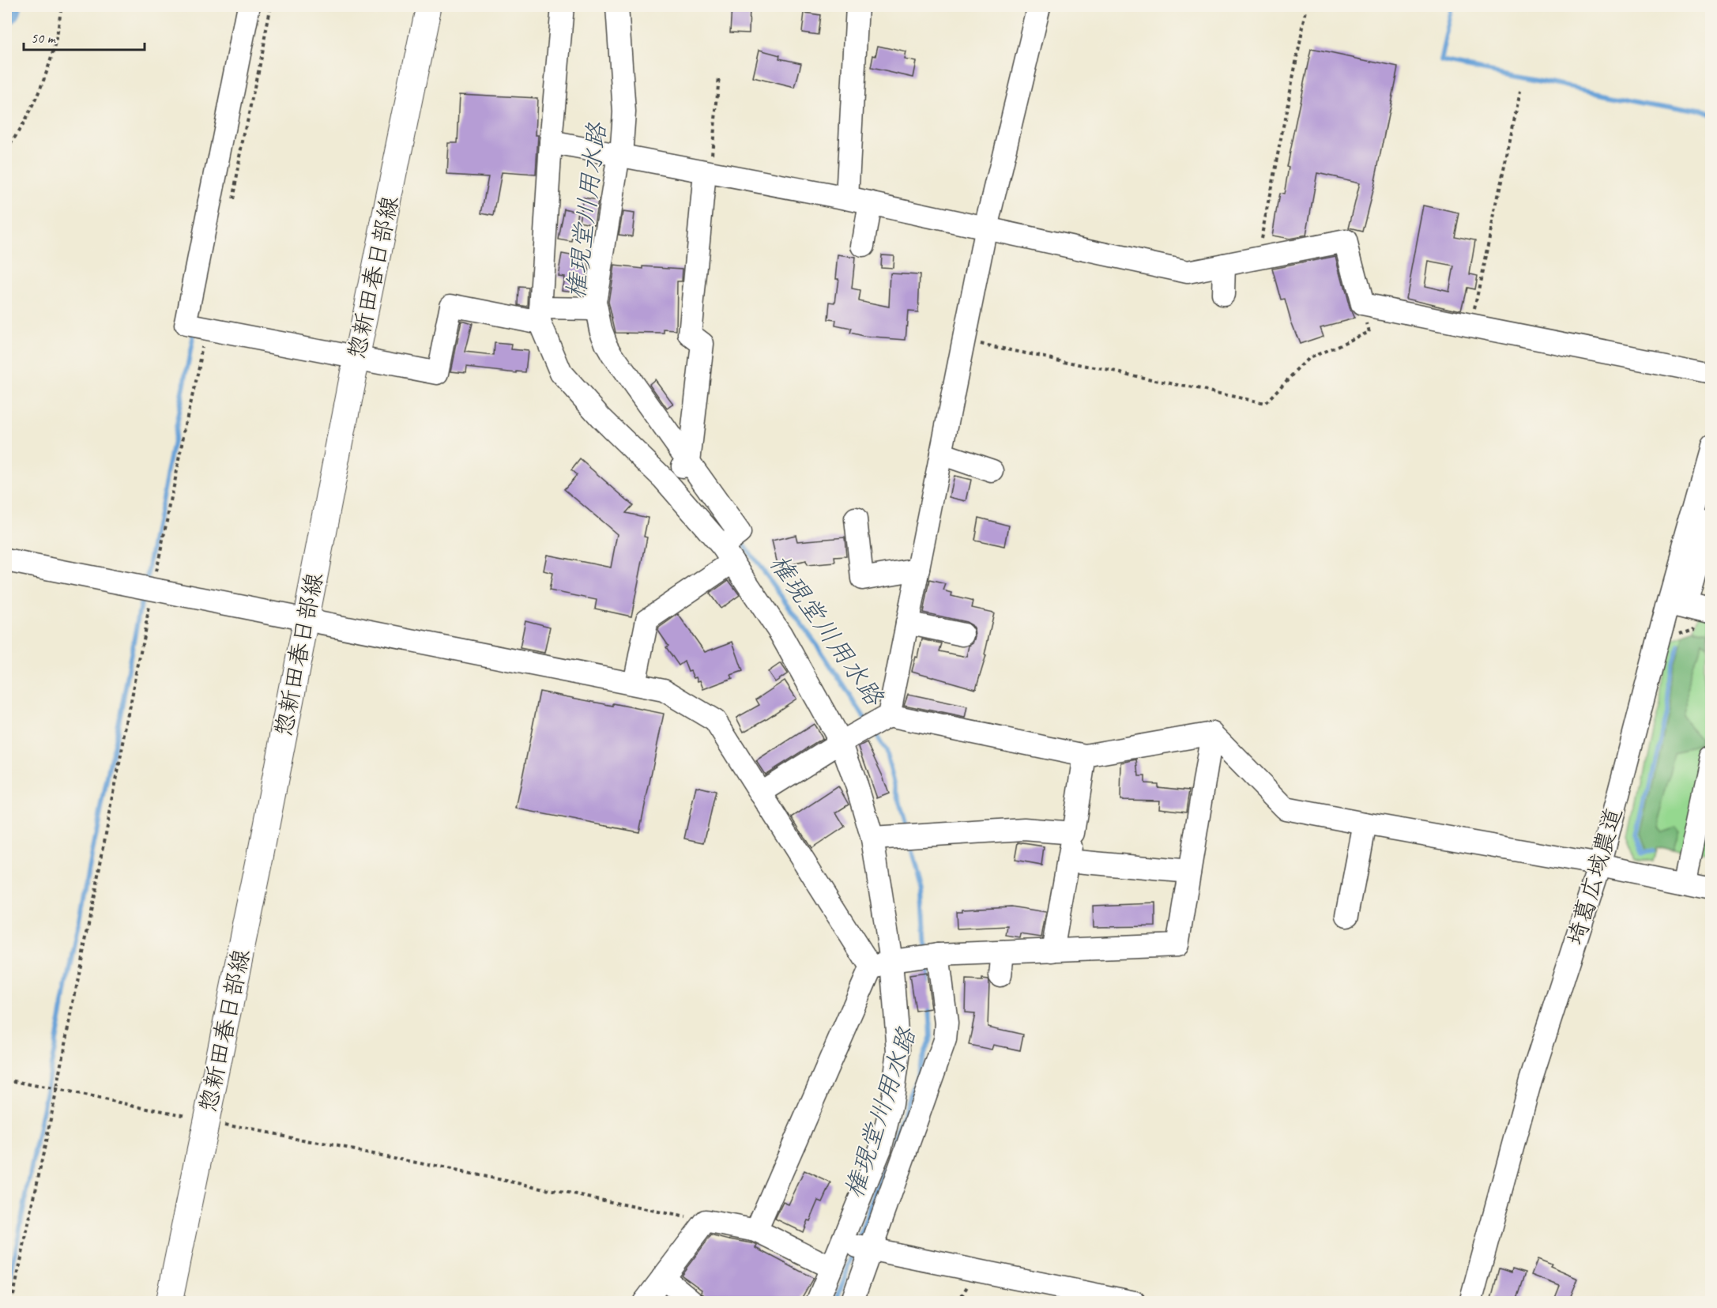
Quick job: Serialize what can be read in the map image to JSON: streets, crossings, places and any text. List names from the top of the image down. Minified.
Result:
{"streets":{"main road":["惣新田春日部線"],"street":["埼葛広域農道"]},"water":["権現堂川用水路"],"scale_bar":"50 m"}
